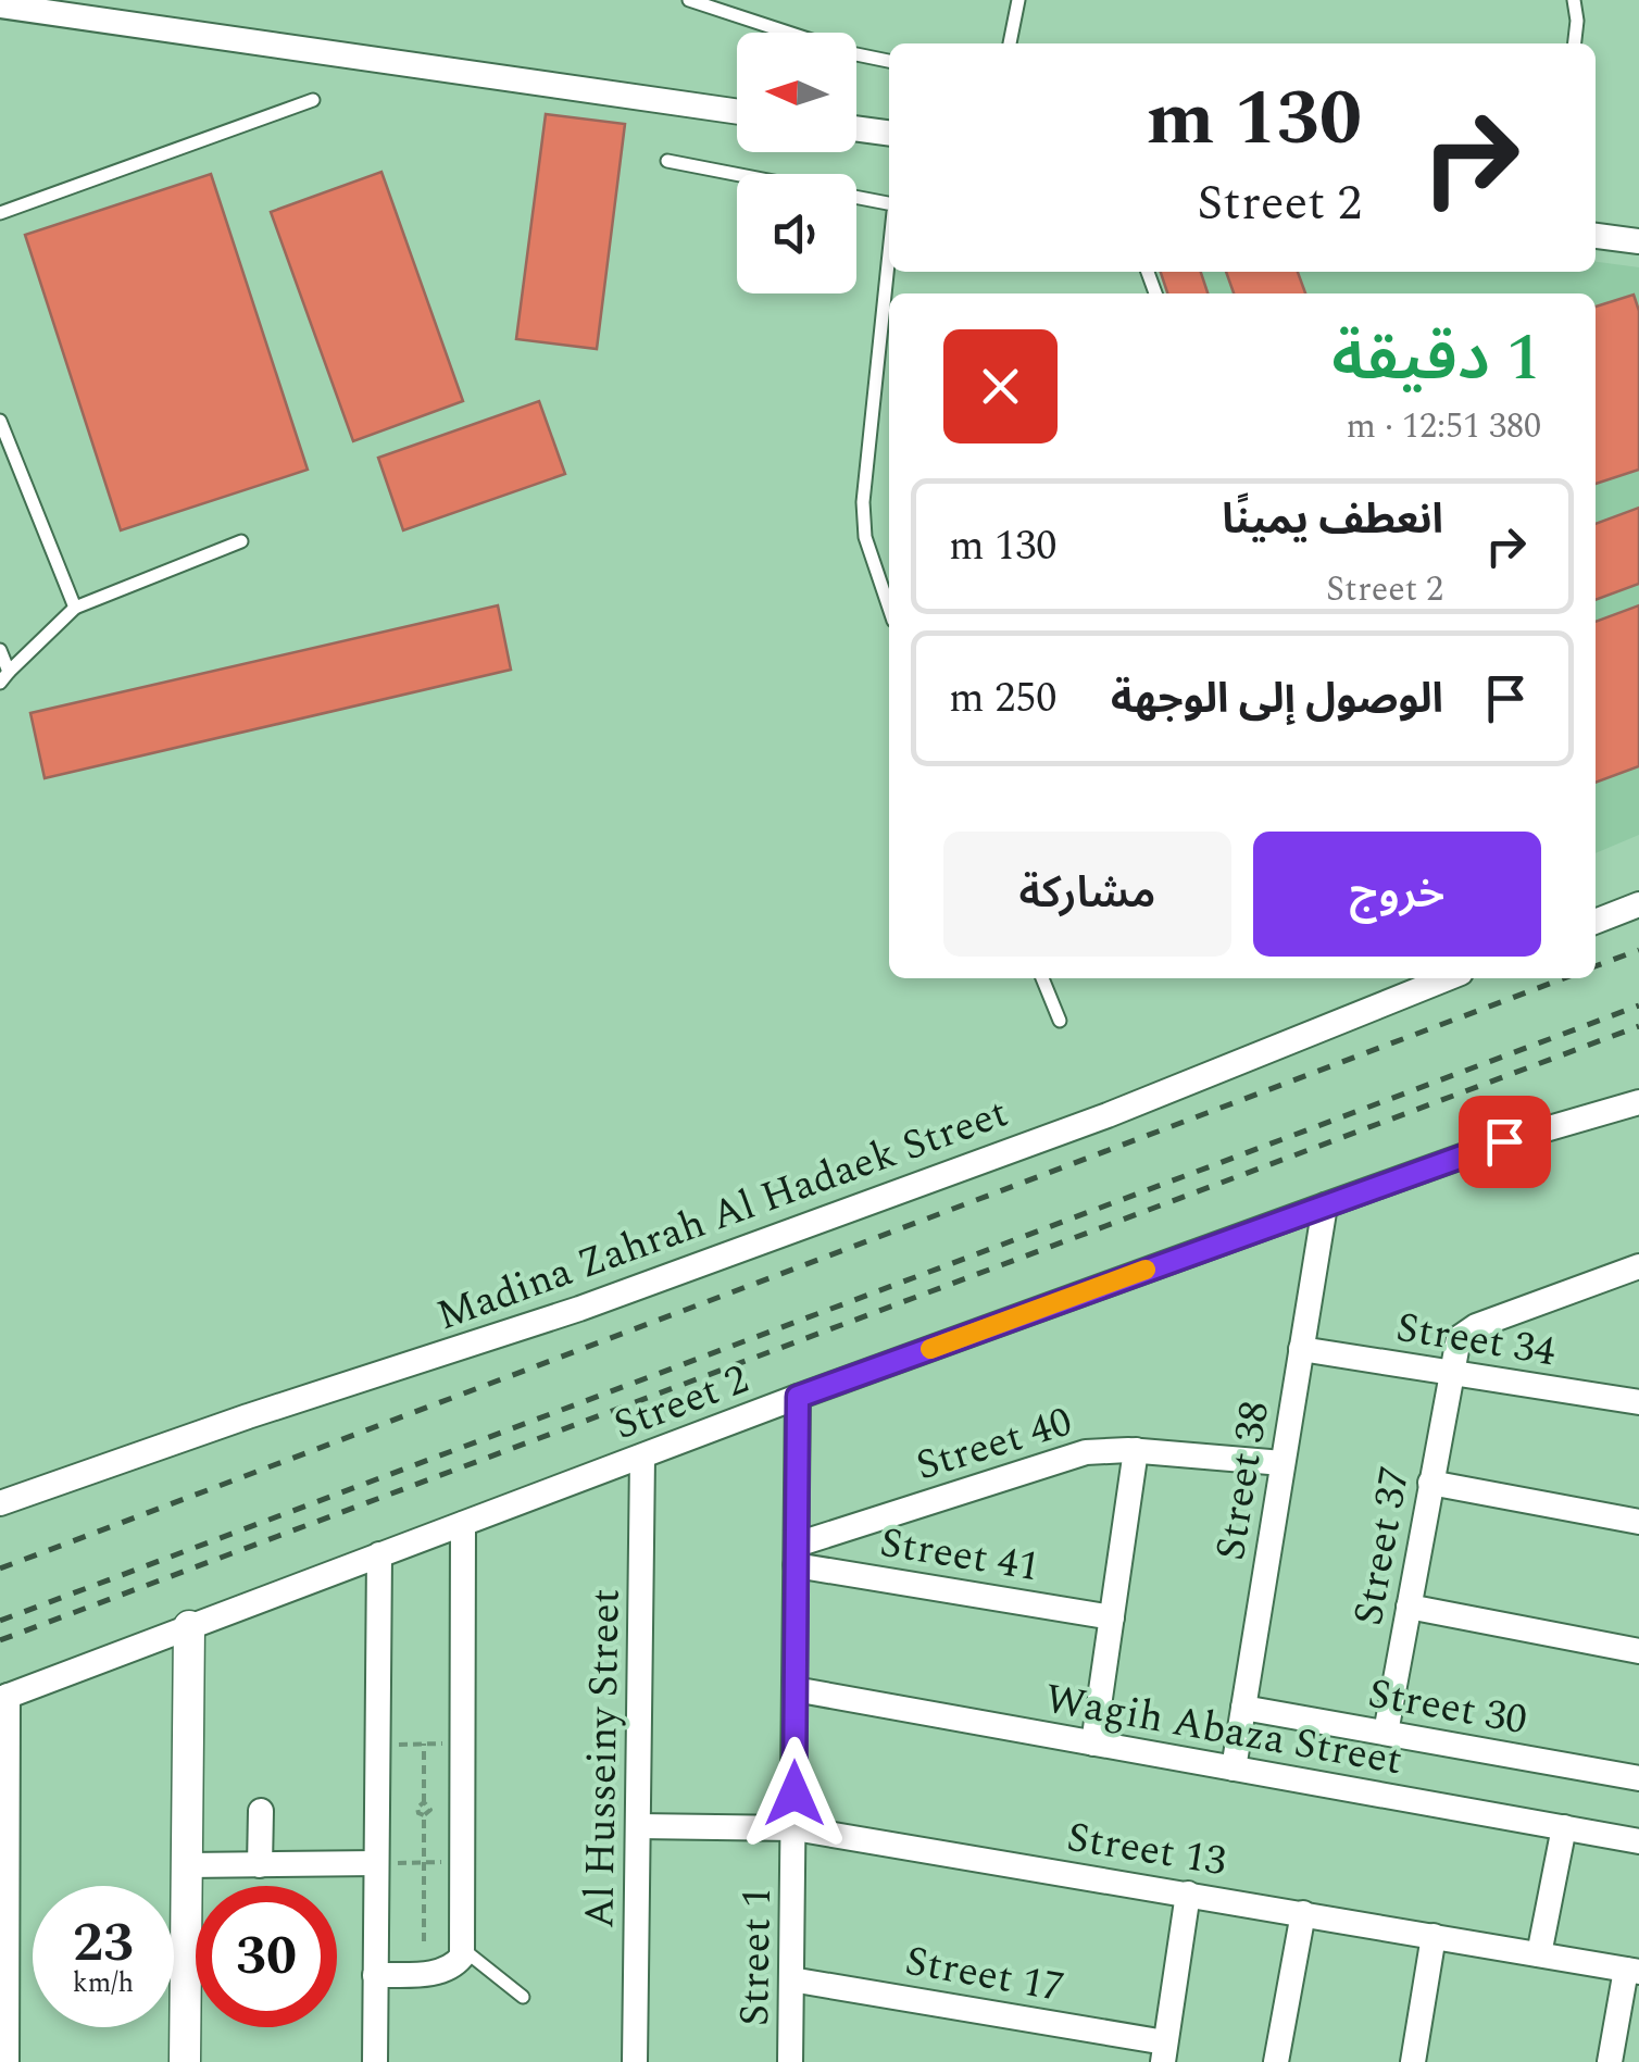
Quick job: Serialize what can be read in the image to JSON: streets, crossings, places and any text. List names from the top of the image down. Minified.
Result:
{"streets":{"street":["Madina Zahrah Al Hadaek Street","Street 34","Street 2","Street 40","Street 38","Street 37","Street 41","Street 30","Wagih Abaza Street","Al Husseiny Street","Street 13","Street 1","Street 17"]},"crossings":[["Street 34","Street 38"],["Street 34","Street 37"],["Street 2","Street 38"],["Street 2","Al Husseiny Street"],["Street 2","Street 1"],["Street 40","Street 38"],["Street 40","Street 41"],["Street 40","Street 1"],["Street 38","Street 30"],["Street 38","Wagih Abaza Street"],["Street 37","Street 30"],["Street 41","Street 1"],["Wagih Abaza Street","Street 1"],["Al Husseiny Street","Street 13"],["Street 13","Street 1"],["Street 1","Street 17"]],"north":"left","page":{"turn":["130 m","Street 2"],"heading":["1 دقيقة","380 m · 12:51"],"list":[{"name":"انعطف يمينًا","note":"Street 2","value":"130 m"},{"name":"الوصول إلى الوجهة","value":"250 m"}],"buttons":["خروج","مشاركة"],"speed":"23 km/h","limit":"30"}}
